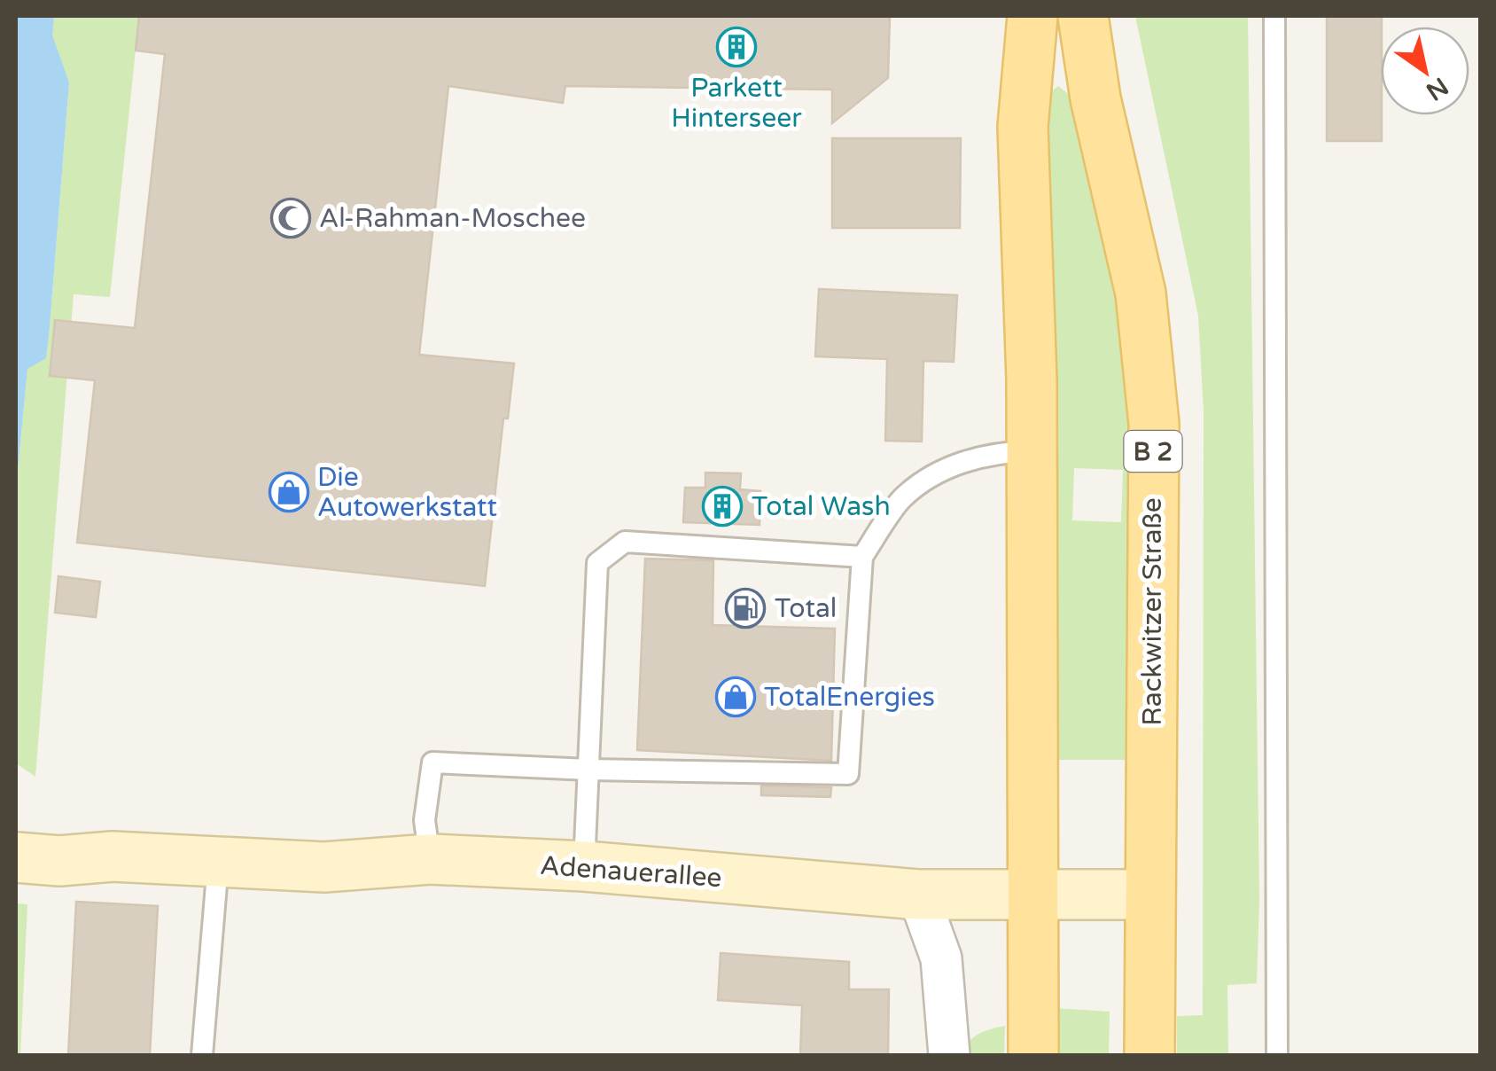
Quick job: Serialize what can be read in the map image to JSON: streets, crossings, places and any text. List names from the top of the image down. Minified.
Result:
{"streets":{"main road":["B 2","Rackwitzer Straße","Adenauerallee"]},"crossings":[["Rackwitzer Straße","Adenauerallee"]],"places":{"building":["Parkett Hinterseer","Total Wash"],"mosque":["Al-Rahman-Moschee"],"shop":["Die Autowerkstatt","TotalEnergies"],"fuel station":["Total"]},"north":"bottom right"}
